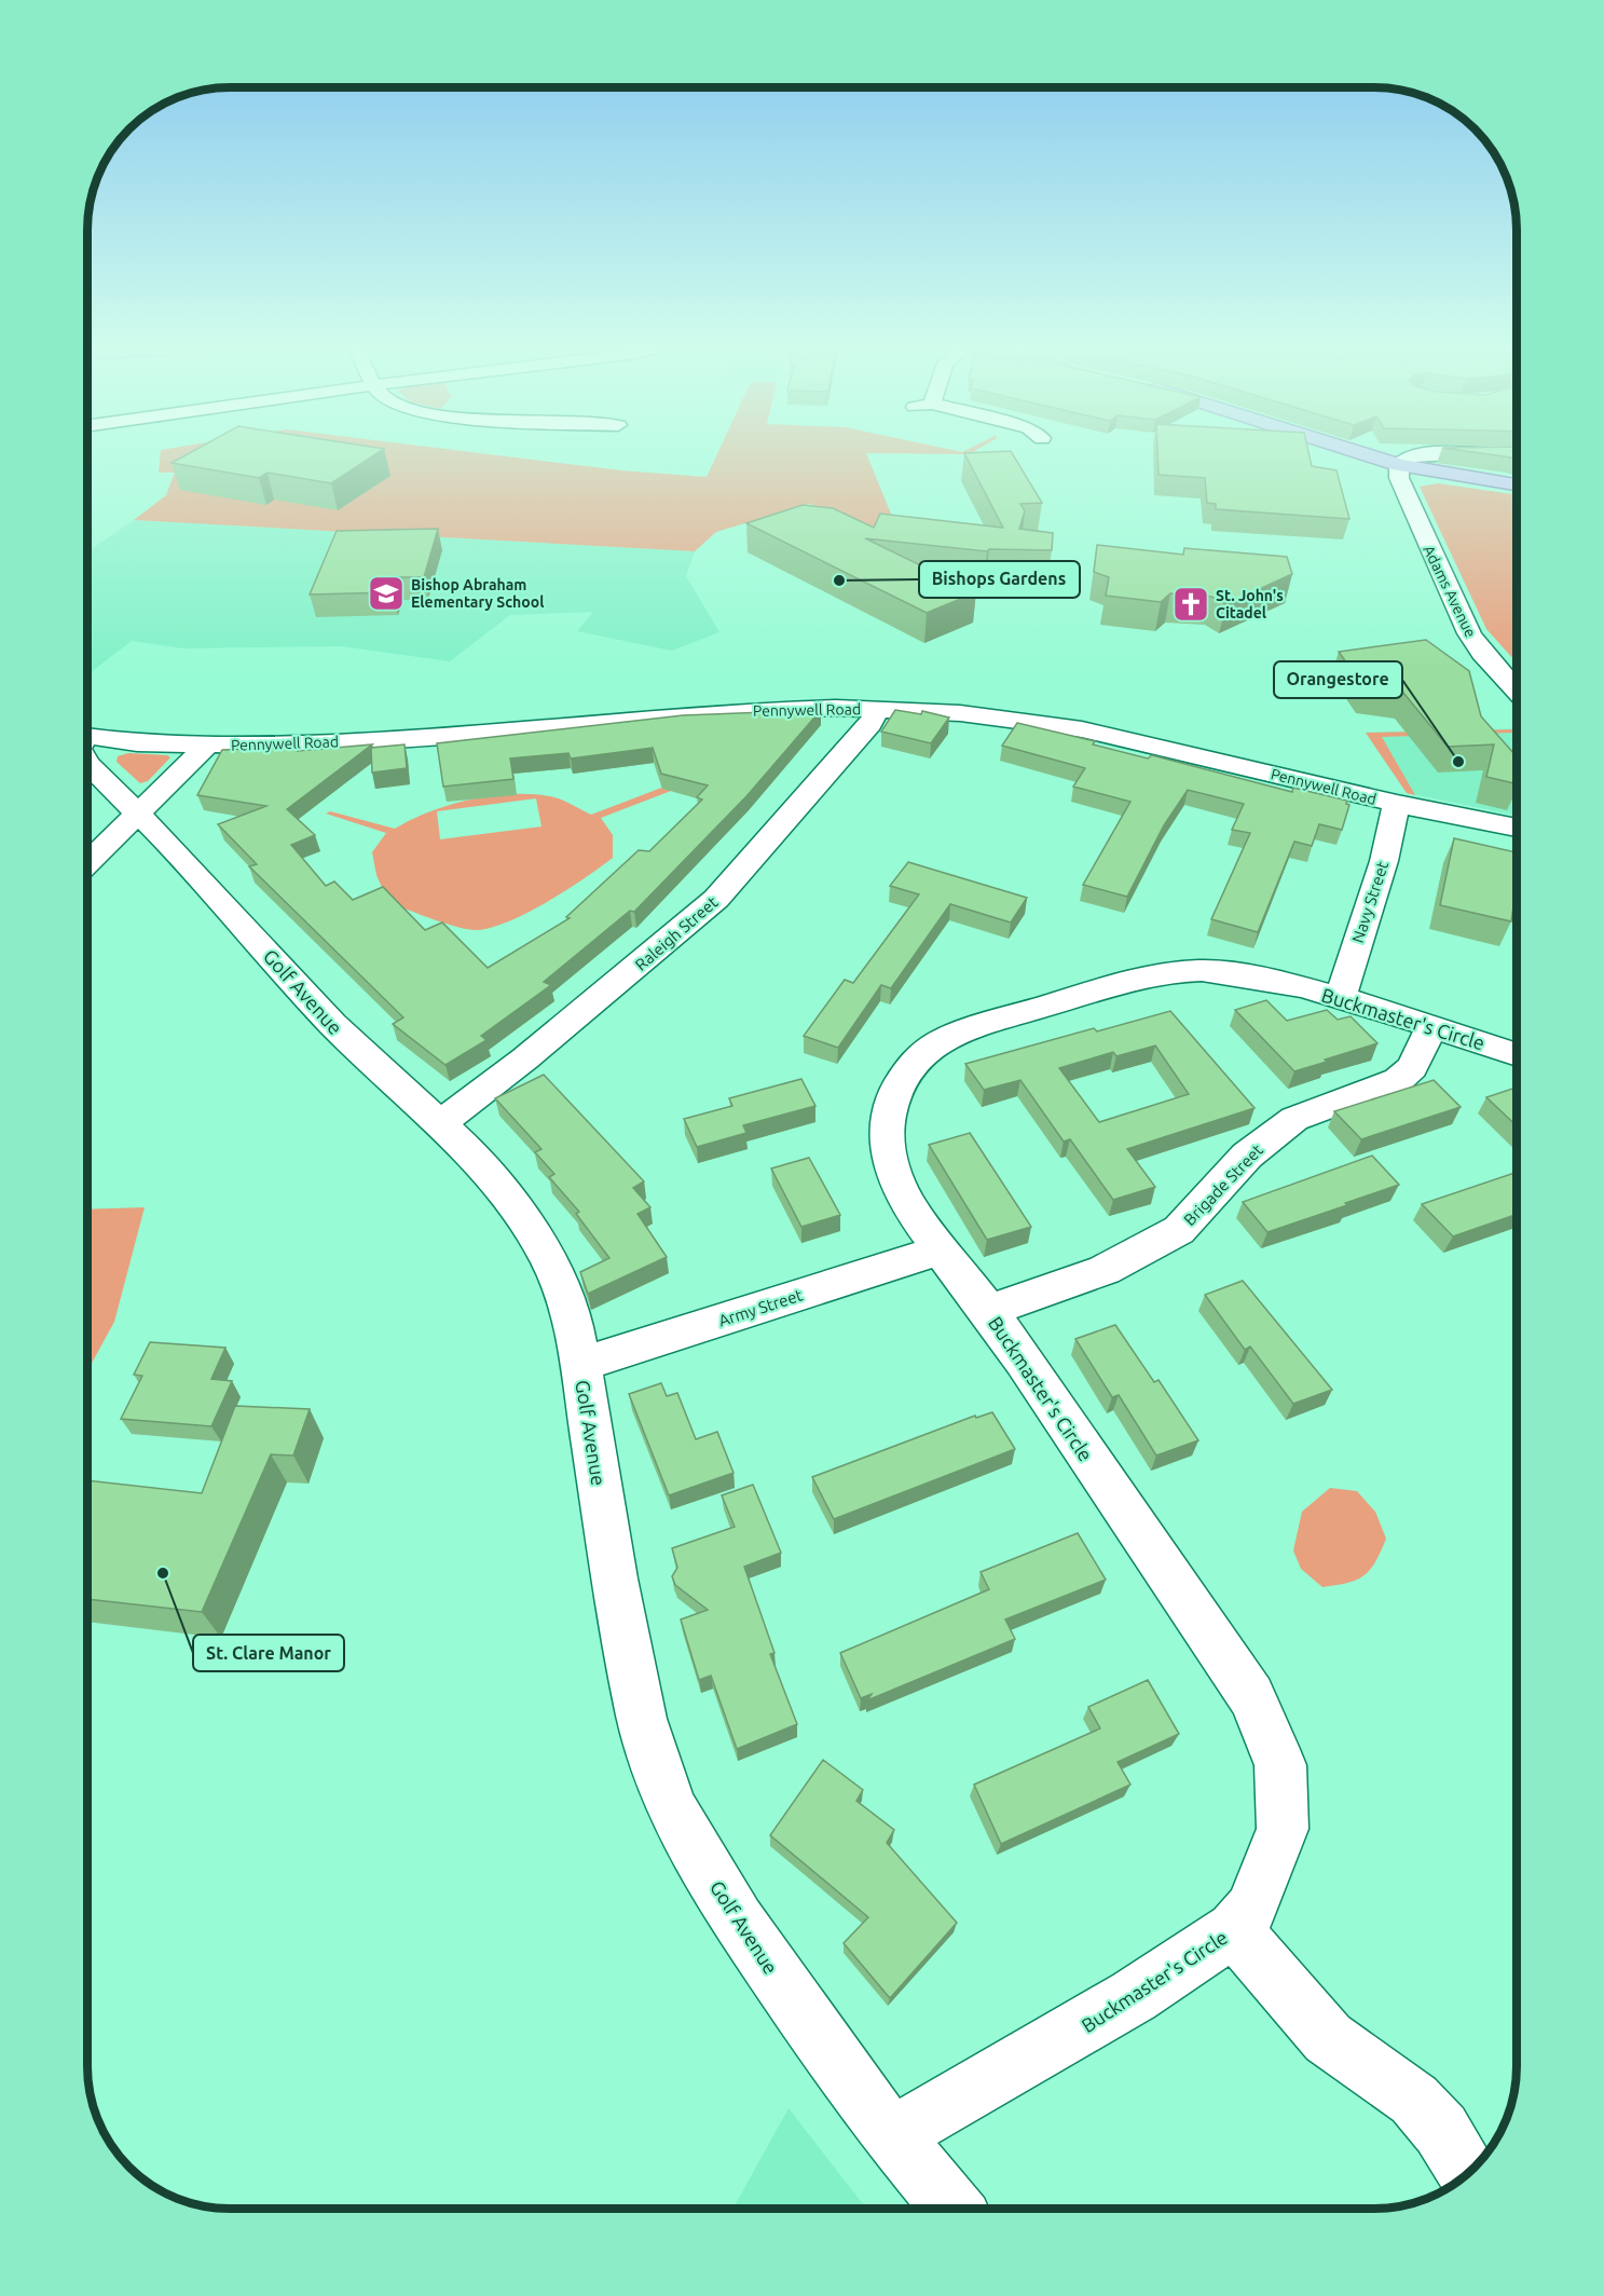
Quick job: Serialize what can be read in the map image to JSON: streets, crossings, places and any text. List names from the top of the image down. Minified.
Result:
{"streets":{"street":["Adams Avenue","Pennywell Road","Navy Street","Raleigh Street","Golf Avenue","Buckmaster's Circle","Brigade Street","Army Street"]},"crossings":[["Pennywell Road","Navy Street"],["Pennywell Road","Raleigh Street"],["Navy Street","Buckmaster's Circle"],["Raleigh Street","Golf Avenue"],["Golf Avenue","Buckmaster's Circle"],["Golf Avenue","Army Street"],["Buckmaster's Circle","Brigade Street"],["Buckmaster's Circle","Army Street"]],"places":{"other":["Bishops Gardens","Orangestore","St. Clare Manor"],"school or university":["Bishop Abraham Elementary School"],"church":["St. John's Citadel"]}}
